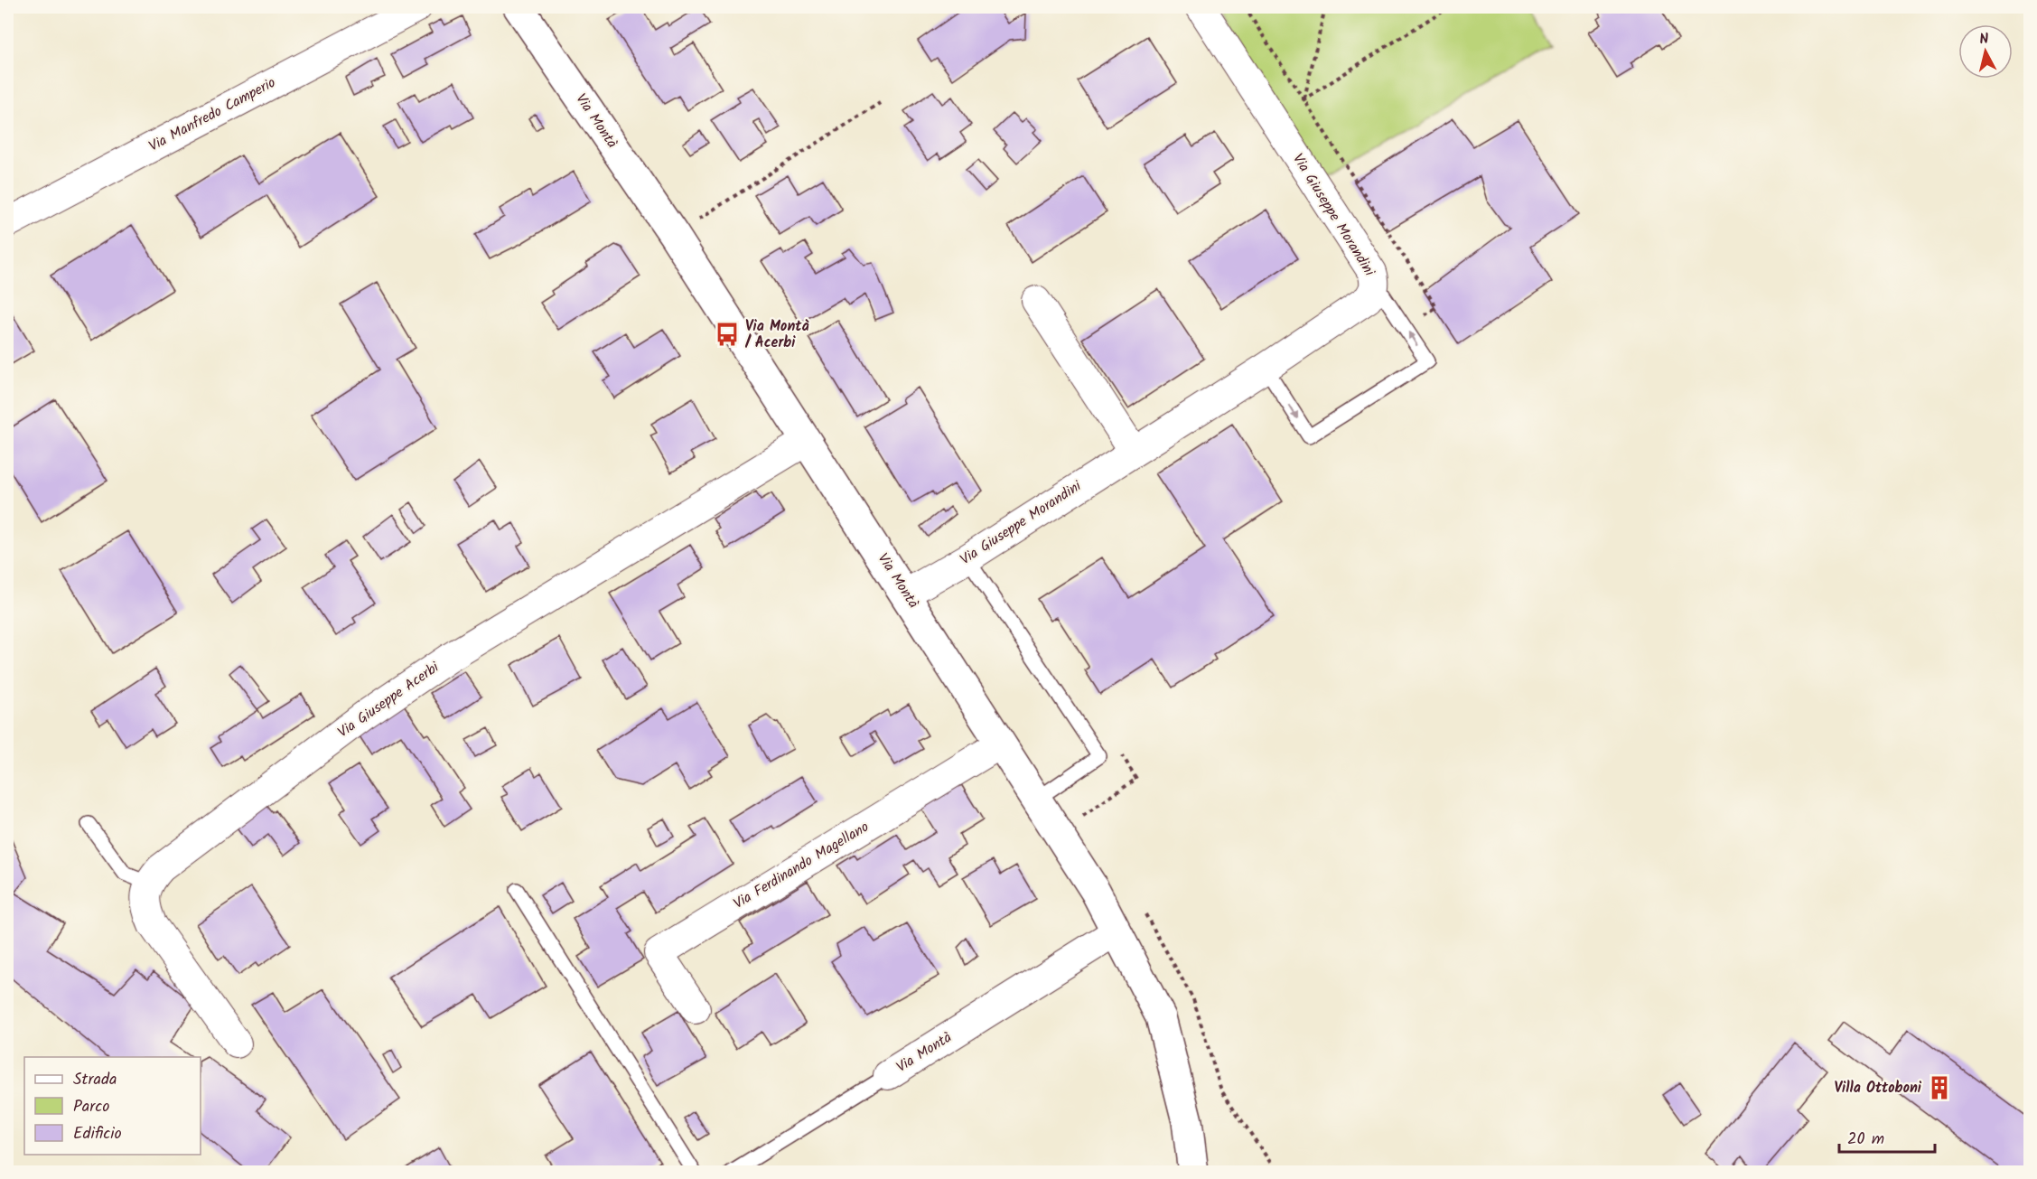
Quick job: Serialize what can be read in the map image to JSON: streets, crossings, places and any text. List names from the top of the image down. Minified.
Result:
{"streets":{"main road":["Via Montà"],"street":["Via Manfredo Camperio","Via Giuseppe Morandini","Via Giuseppe Acerbi","Via Ferdinando Magellano"]},"crossings":[["Via Montà","Via Giuseppe Morandini"],["Via Montà","Via Giuseppe Acerbi"],["Via Montà","Via Ferdinando Magellano"]],"places":{"bus stop":["Via Montà / Acerbi"],"building":["Villa Ottoboni"]},"legend":["Strada","Parco","Edificio"],"scale_bar":"20 m","north":"top"}
